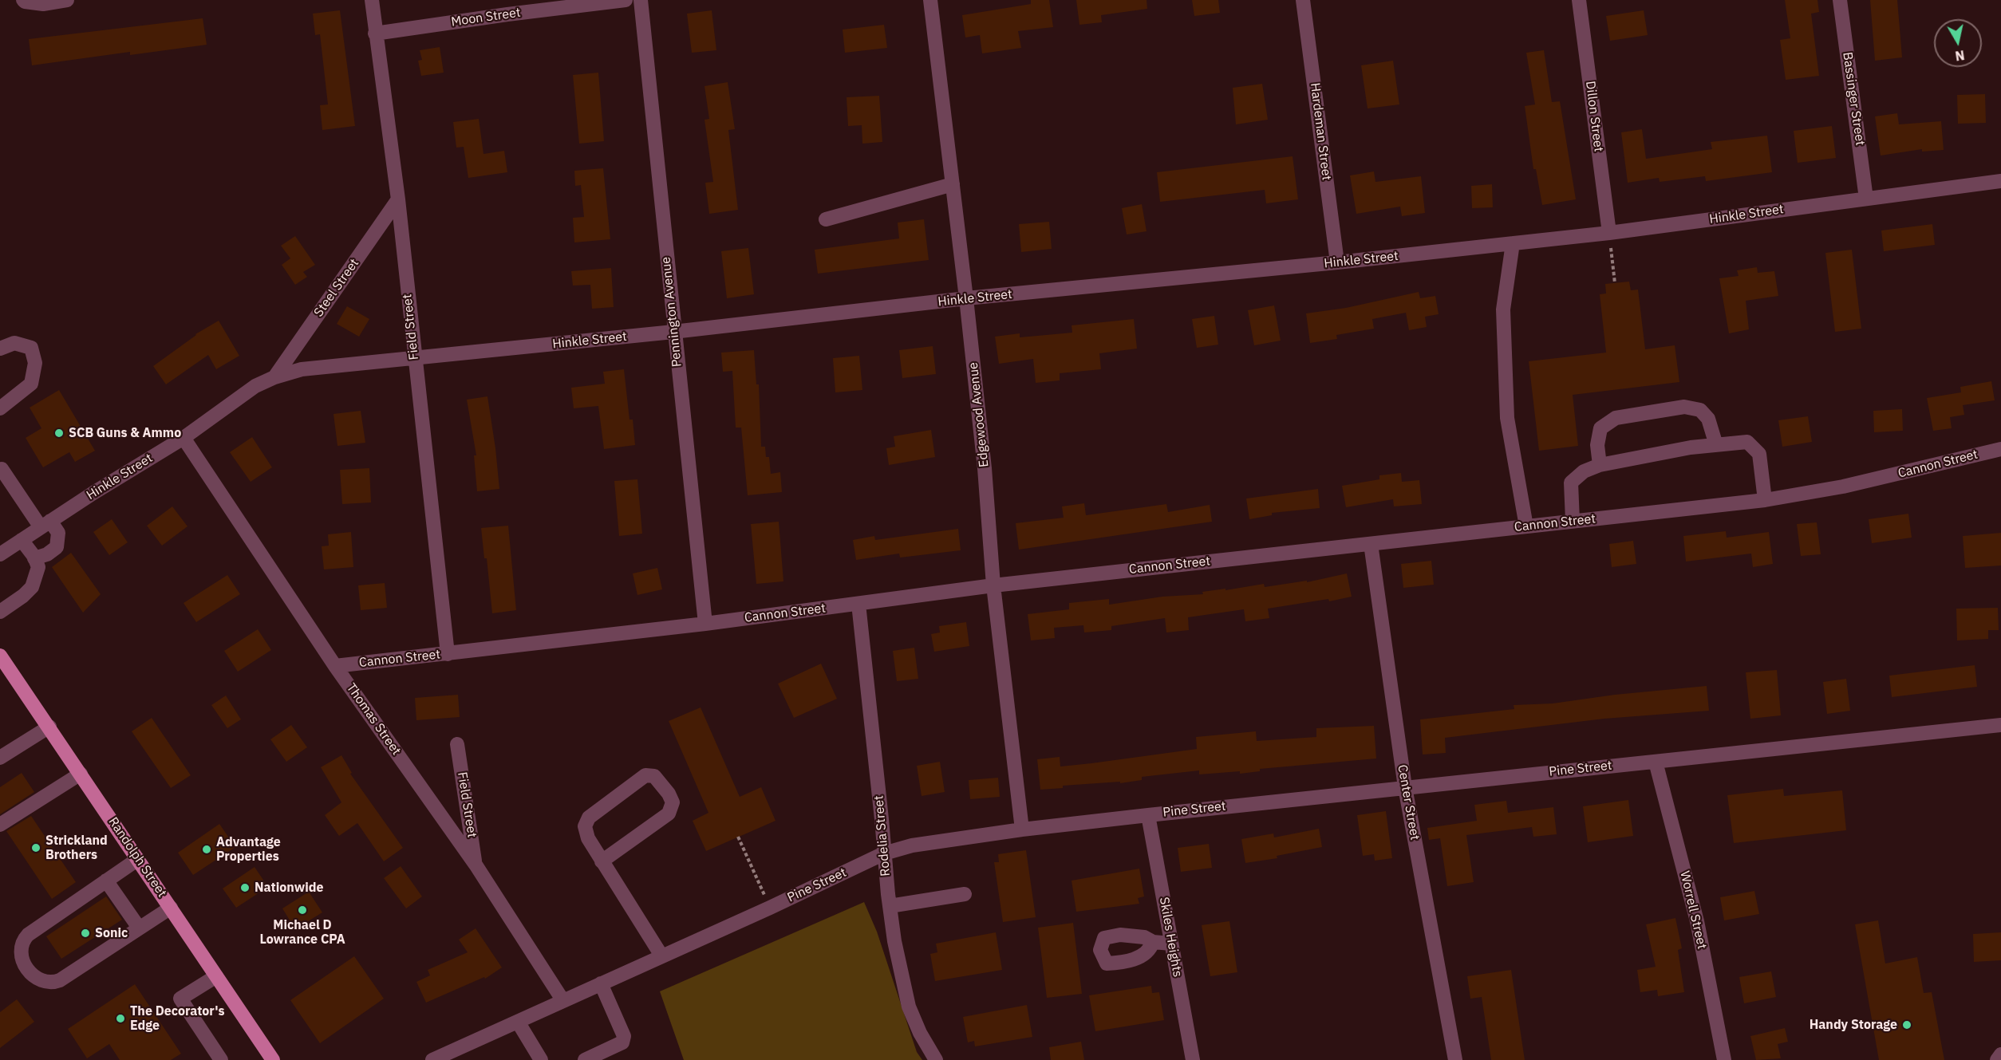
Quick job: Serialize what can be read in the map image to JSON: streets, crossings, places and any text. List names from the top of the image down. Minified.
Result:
{"streets":{"main road":["Randolph Street"],"street":["Moon Street","Bassinger Street","Dillon Street","Hardeman Street","Hinkle Street","Steel Street","Pennington Avenue","Field Street","Edgewood Avenue","Cannon Street","Thomas Street","Pine Street","Center Street","Rodelia Street","Worrell Street","Skiles Heights"]},"crossings":[["Moon Street","Field Street"],["Bassinger Street","Hinkle Street"],["Dillon Street","Hinkle Street"],["Hardeman Street","Hinkle Street"],["Hinkle Street","Steel Street"],["Hinkle Street","Pennington Avenue"],["Hinkle Street","Field Street"],["Hinkle Street","Edgewood Avenue"],["Hinkle Street","Thomas Street"],["Steel Street","Field Street"],["Pennington Avenue","Cannon Street"],["Field Street","Cannon Street"],["Field Street","Thomas Street"],["Edgewood Avenue","Cannon Street"],["Edgewood Avenue","Pine Street"],["Cannon Street","Thomas Street"],["Cannon Street","Center Street"],["Cannon Street","Rodelia Street"],["Thomas Street","Pine Street"],["Pine Street","Center Street"],["Pine Street","Rodelia Street"],["Pine Street","Worrell Street"],["Pine Street","Skiles Heights"]],"places":["SCB Guns & Ammo","Strickland Brothers","Advantage Properties","Nationwide","Michael D Lowrance CPA","Sonic","The Decorator's Edge","Handy Storage"],"north":"bottom"}
